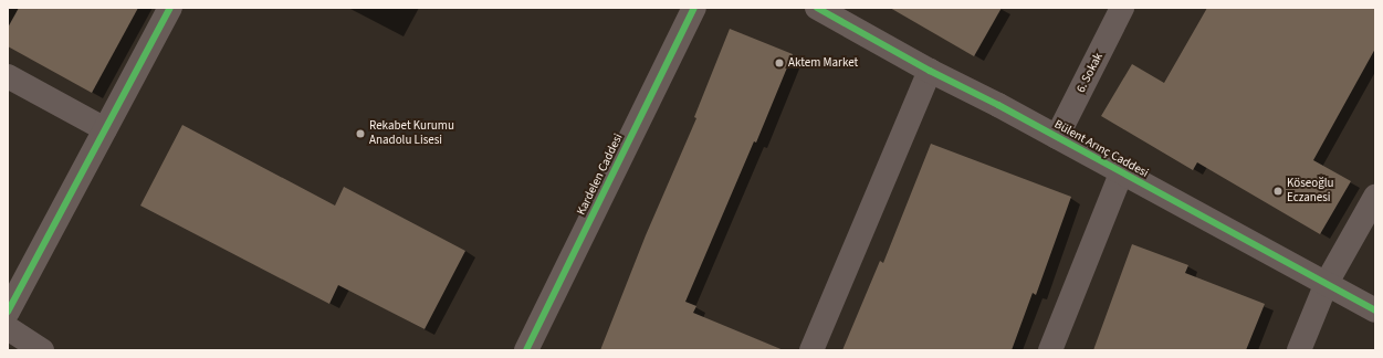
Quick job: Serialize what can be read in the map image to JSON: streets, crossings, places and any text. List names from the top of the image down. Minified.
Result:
{"streets":{"street":["6. Sokak","Bülent Arınç Caddesi","Kardelen Caddesi"]},"crossings":[["6. Sokak","Bülent Arınç Caddesi"]],"places":["Aktem Market","Rekabet Kurumu Anadolu Lisesi","Köseoğlu Eczanesi"]}
